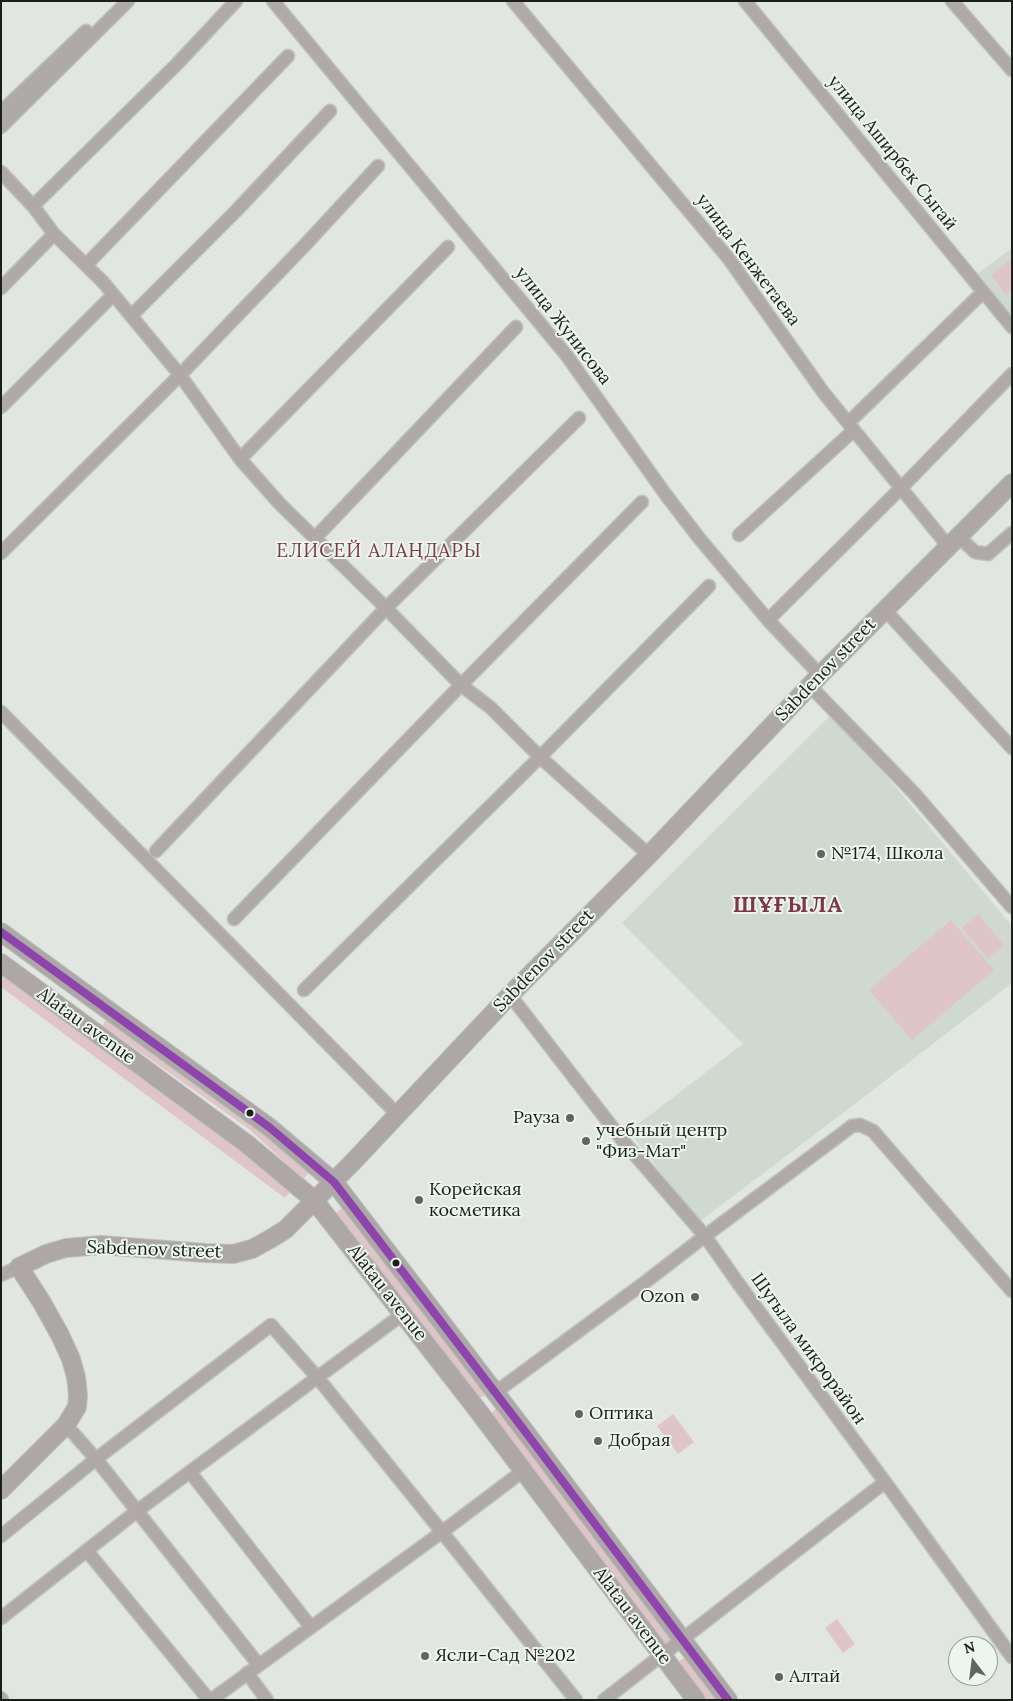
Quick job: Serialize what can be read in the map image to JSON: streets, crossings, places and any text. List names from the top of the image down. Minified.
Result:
{"streets":{"main road":["Sabdenov street","Alatau avenue"],"street":["улица Аширбек Сыгай","улица Кенжетаева","улица Жунисова","Шугыла микрорайон"]},"crossings":[["улица Кенжетаева","Sabdenov street"],["улица Жунисова","Sabdenov street"],["Sabdenov street","Alatau avenue"],["Sabdenov street","Шугыла микрорайон"]],"districts":["ЕЛИСЕЙ АЛАҢДАРЫ","ШҰҒЫЛА"],"places":["№174, Школа","Рауза","учебный центр \"Физ-Мат\"","Корейская косметика","Ozon","Оптика","Добрая","Ясли-Сад №202","Алтай"],"north":"top"}
